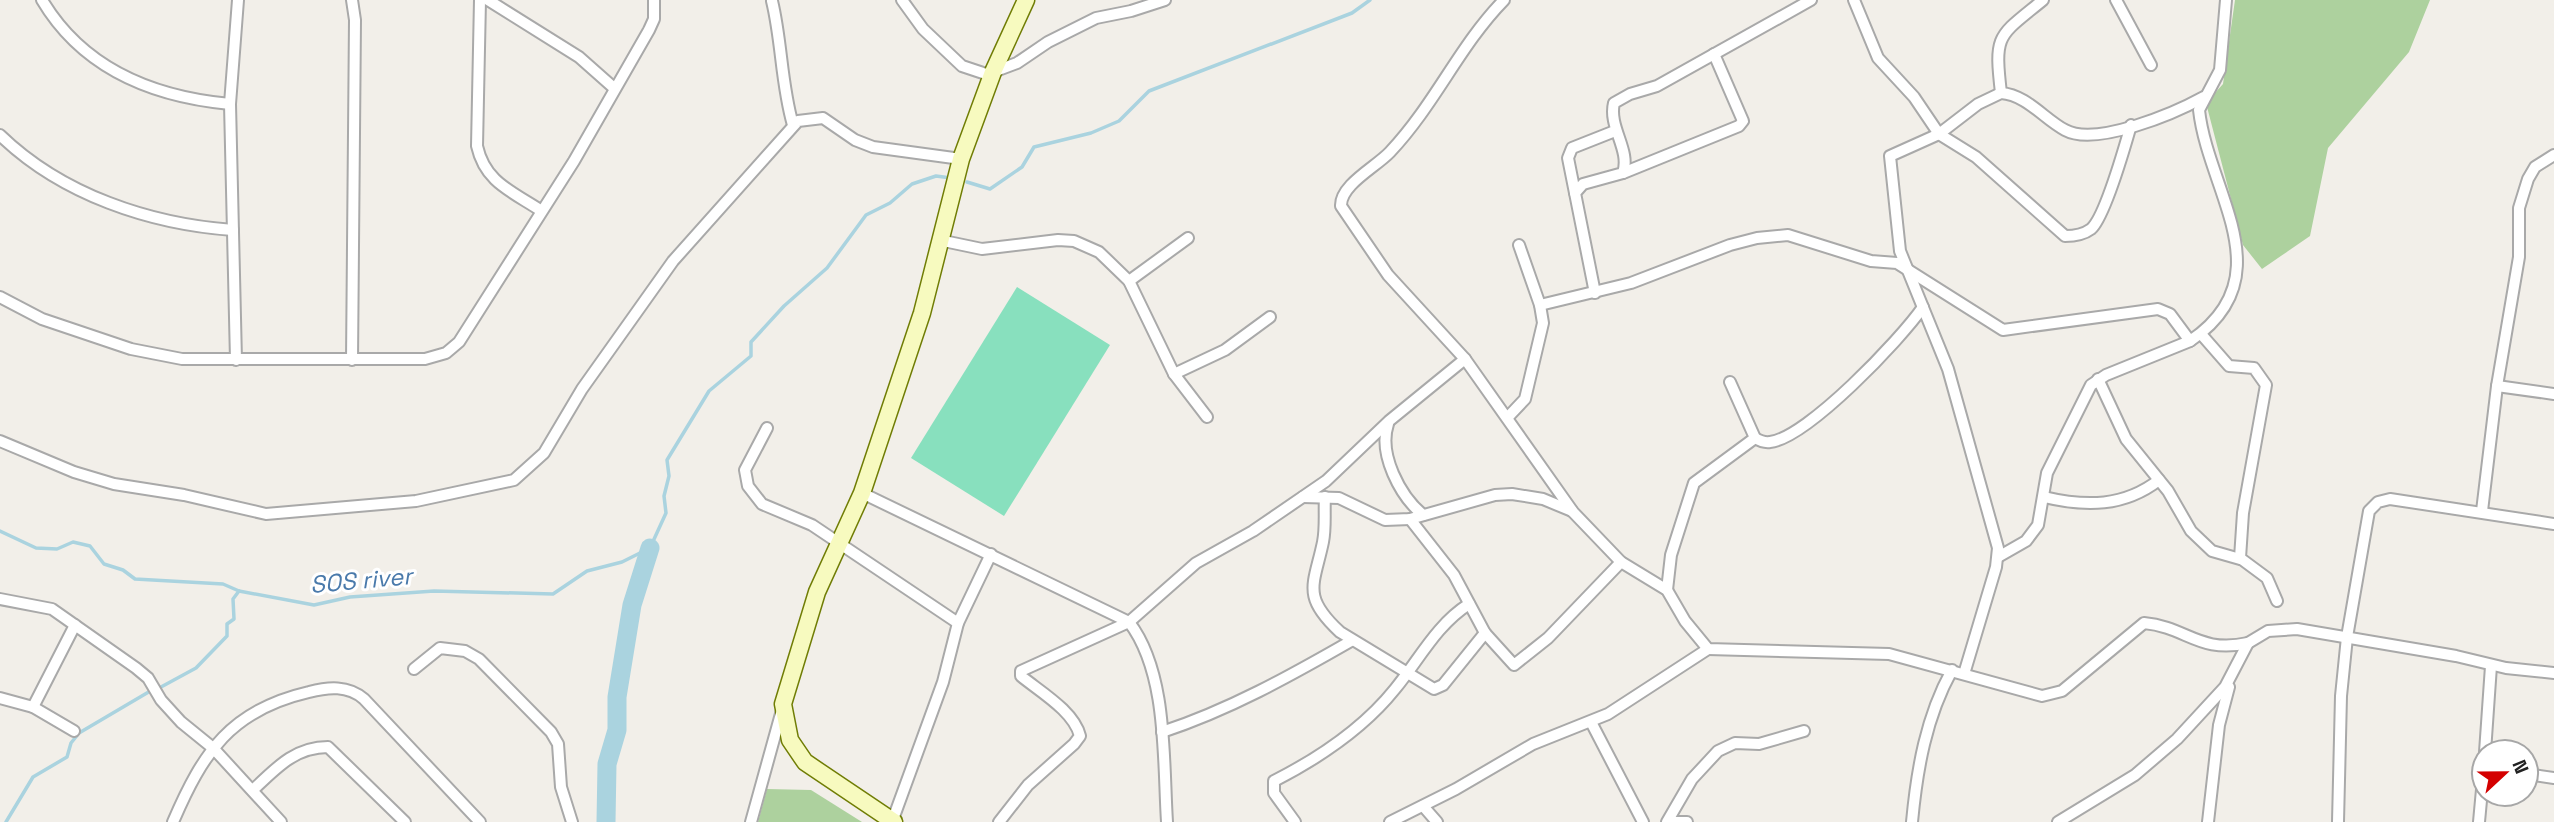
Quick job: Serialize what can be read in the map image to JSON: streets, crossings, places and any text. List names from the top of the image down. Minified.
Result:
{"water":["SOS river"],"north":"right"}
